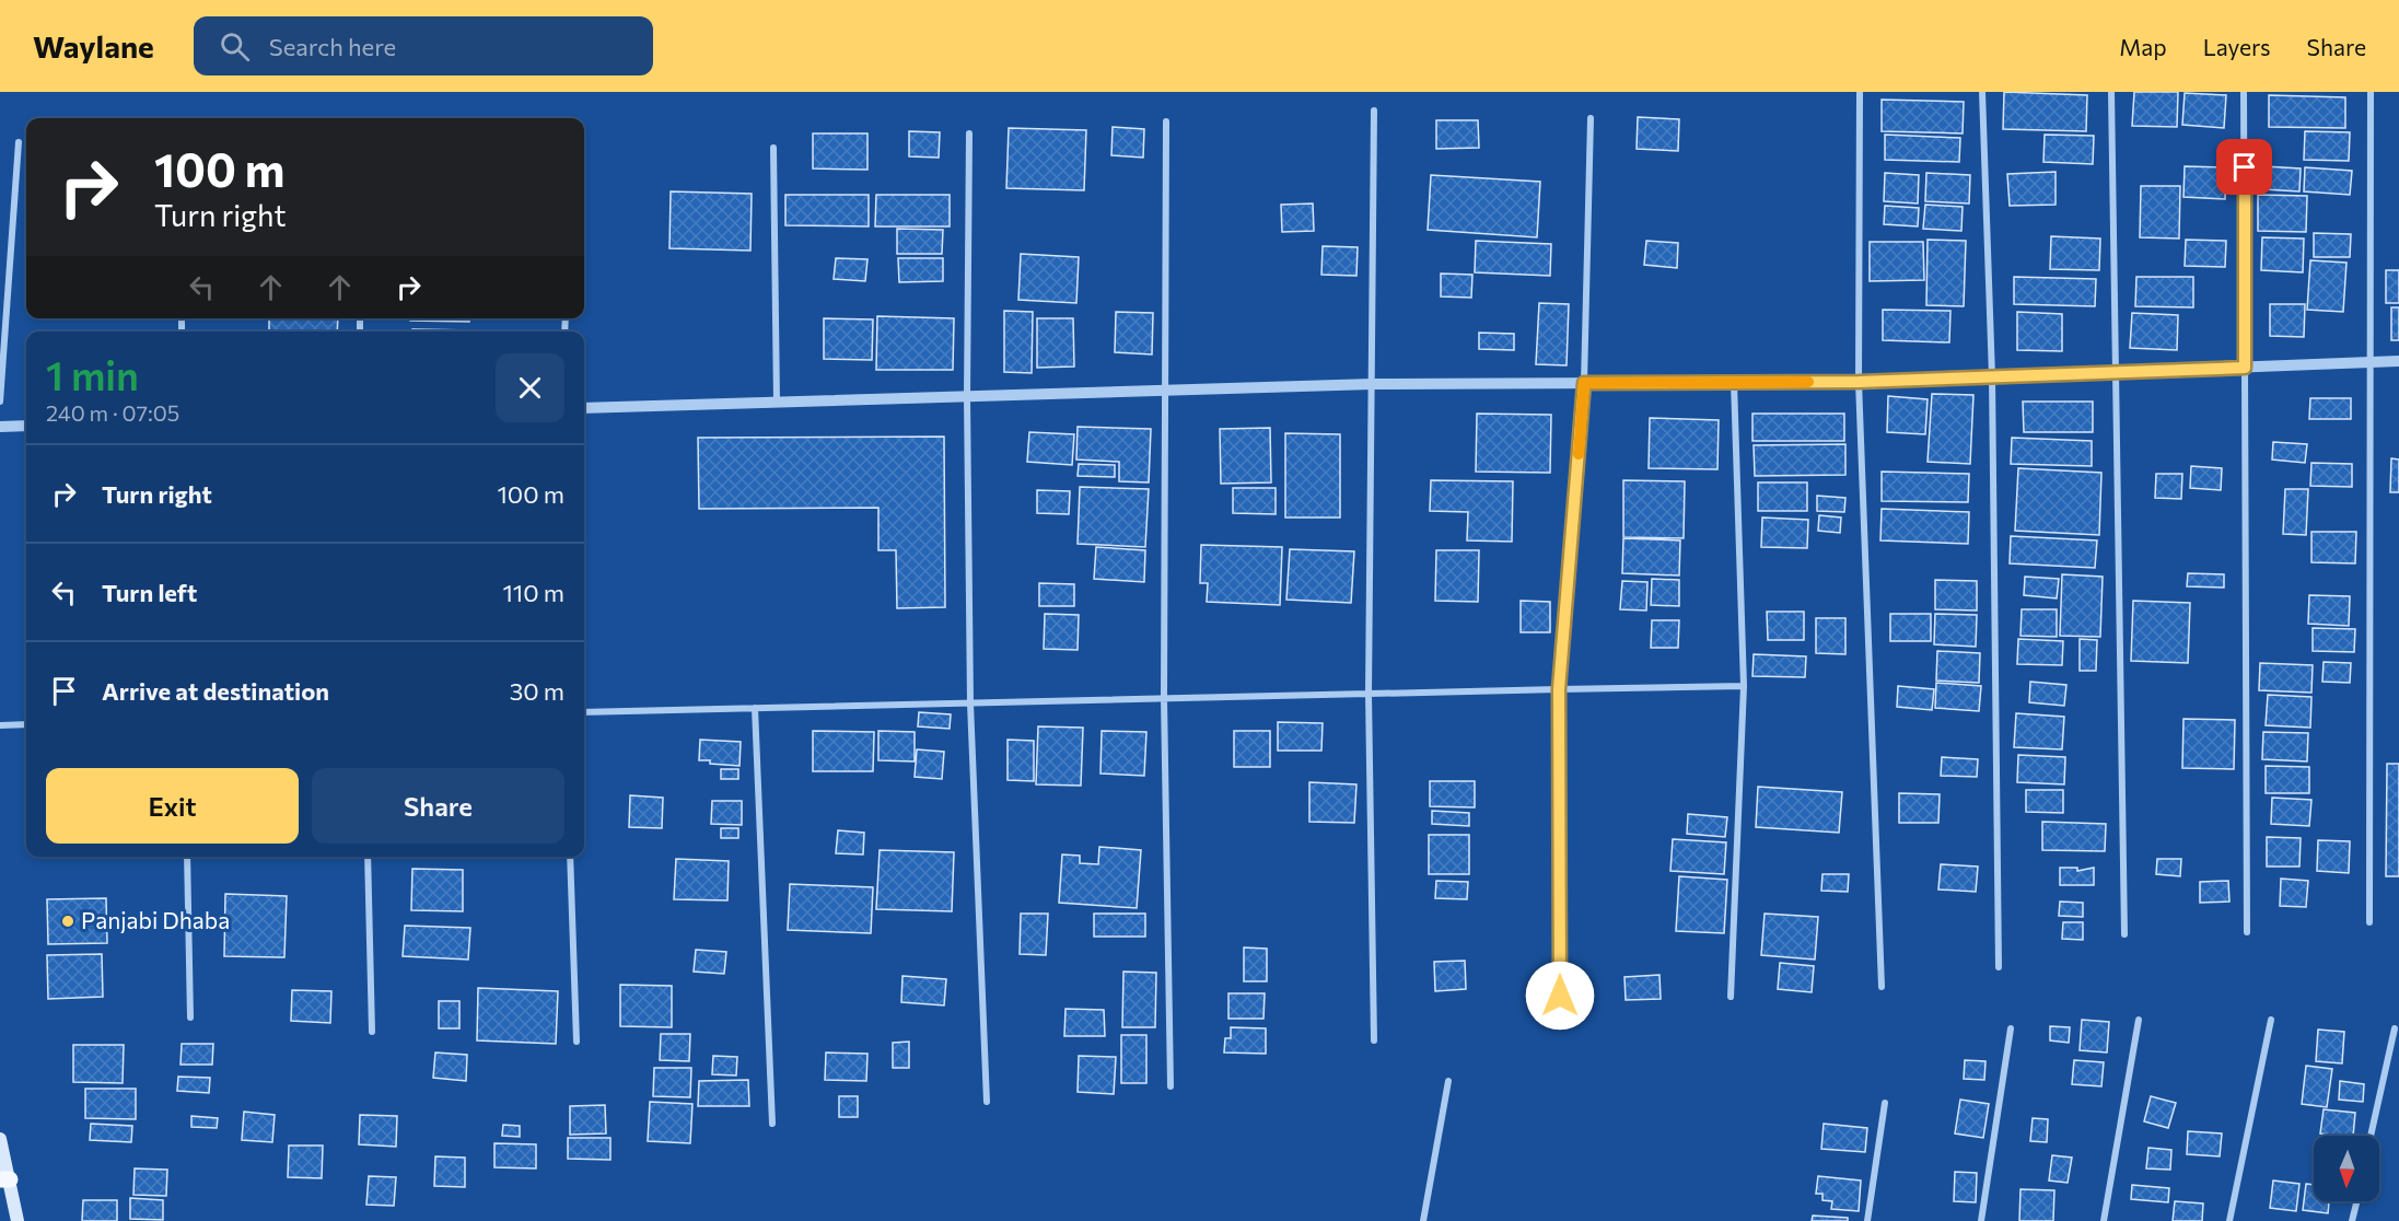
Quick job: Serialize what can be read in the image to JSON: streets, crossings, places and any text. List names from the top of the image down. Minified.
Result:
{"places":["Panjabi Dhaba"],"north":"bottom","page":{"header":"Waylane","search":"Search here","nav":["Map","Layers","Share"],"turn":["100 m","Turn right"],"heading":["1 min","240 m · 07:05"],"list":[{"name":"Turn right","value":"100 m"},{"name":"Turn left","value":"110 m"},{"name":"Arrive at destination","value":"30 m"}],"buttons":["Exit","Share"]}}
